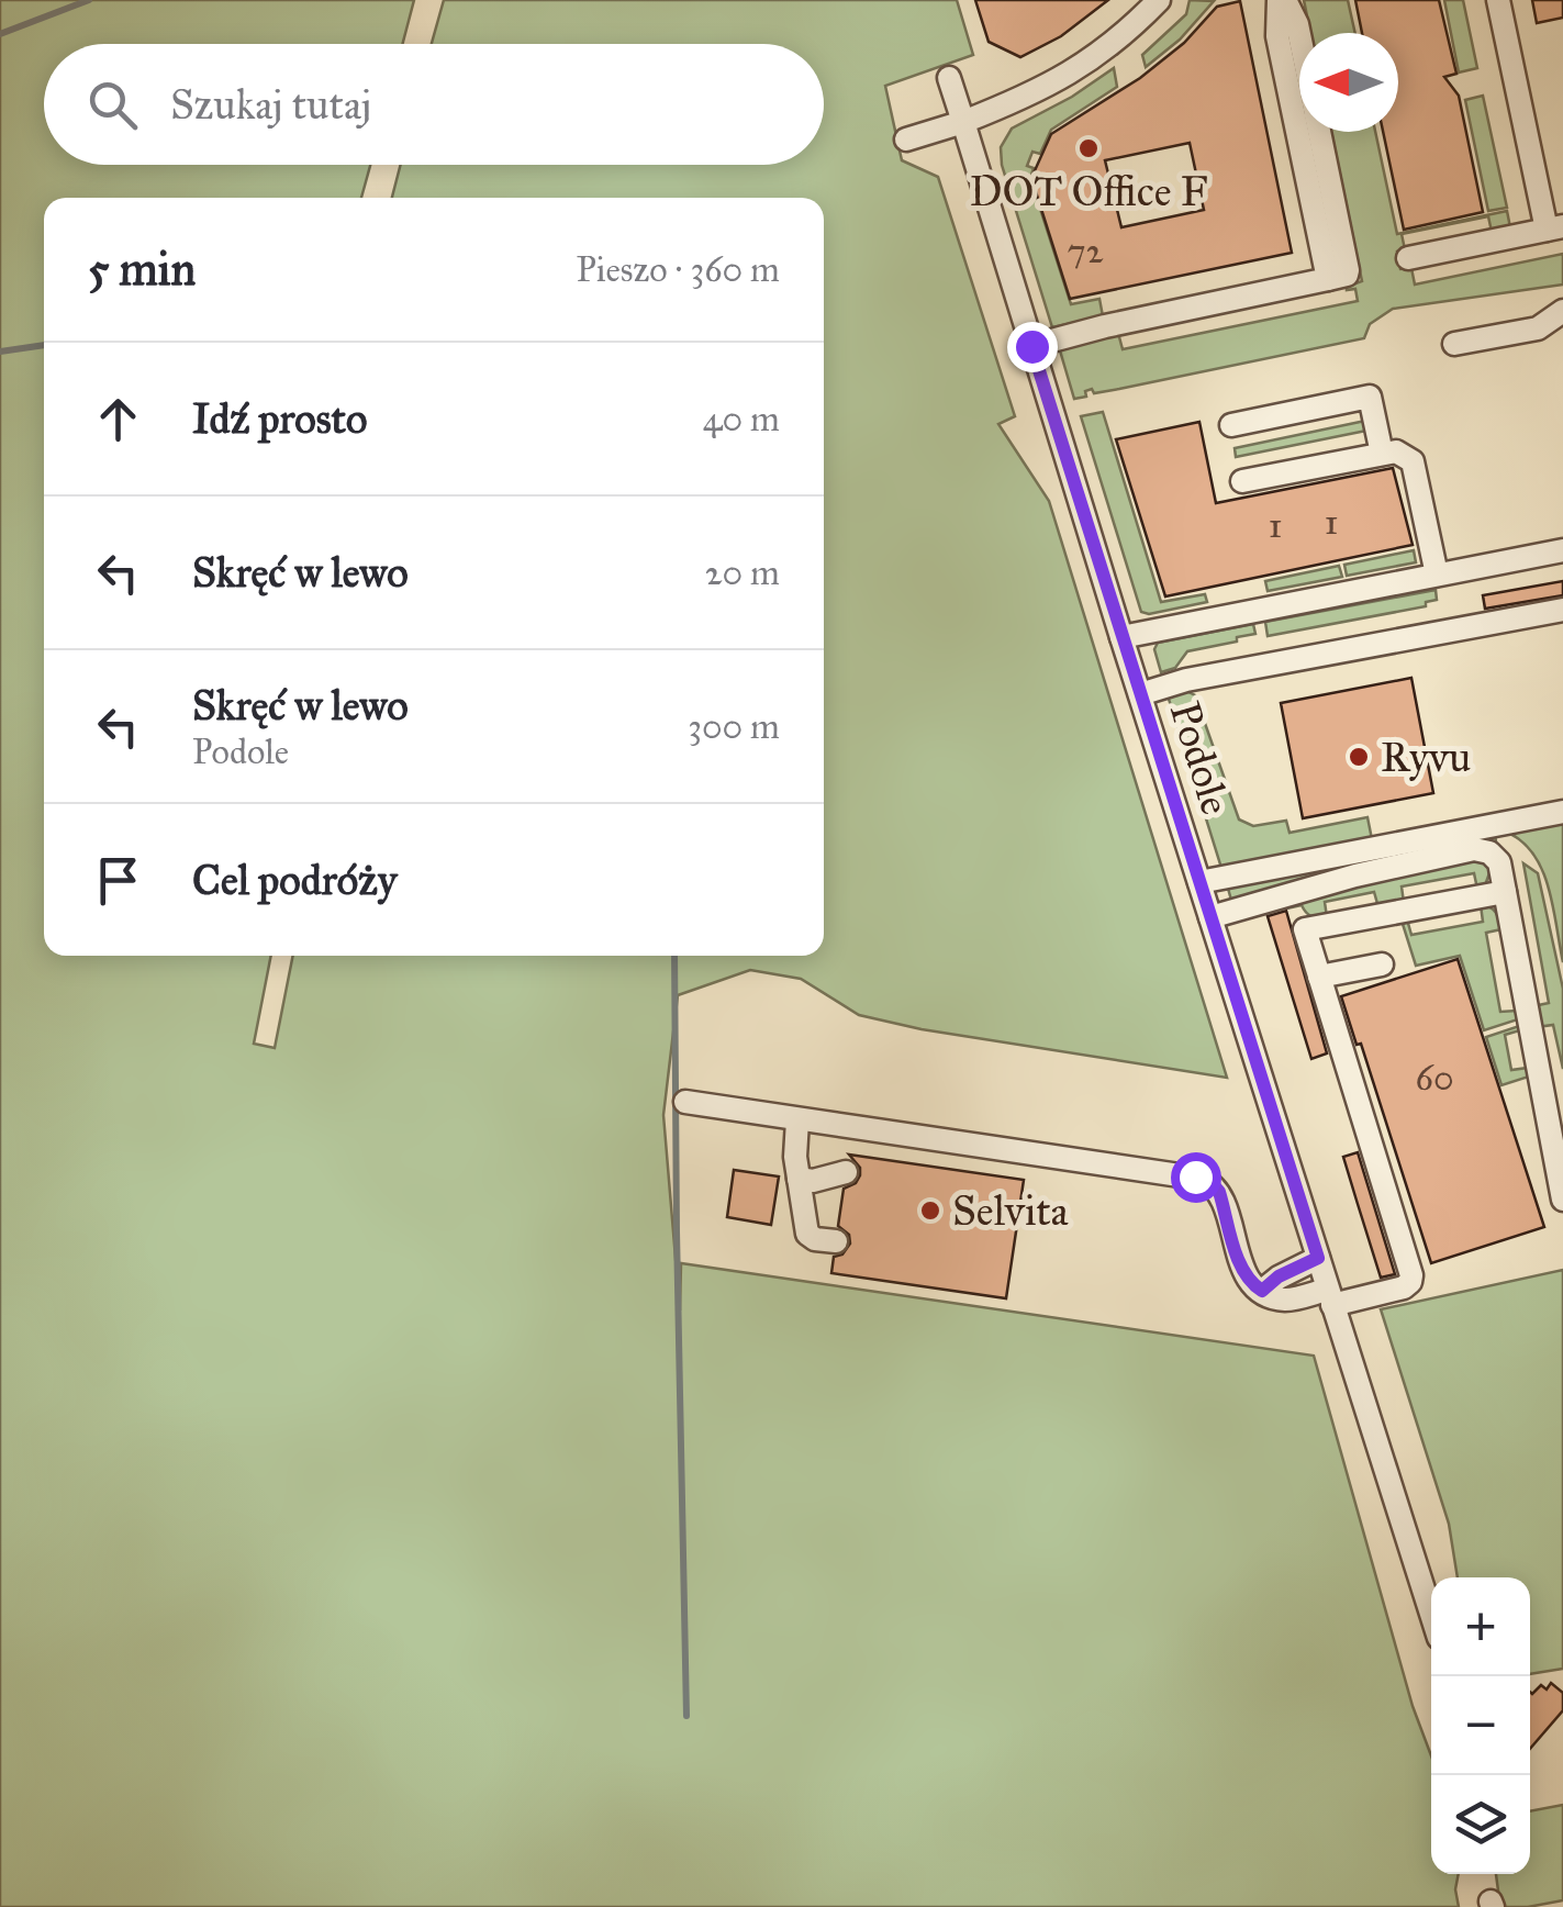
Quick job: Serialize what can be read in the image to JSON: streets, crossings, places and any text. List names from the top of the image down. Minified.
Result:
{"streets":{"street":["Podole"]},"places":["DOT Office F","Ryvu","Selvita"],"house_numbers":["72","1","1","60"],"north":"left","page":{"search":"Szukaj tutaj","heading":["5 min","Pieszo · 360 m"],"list":[["Idź prosto","40 m"],["Skręć w lewo","20 m"],["Skręć w lewo","Podole","300 m"],"Cel podróży"],"map_buttons":["+","−"]}}
